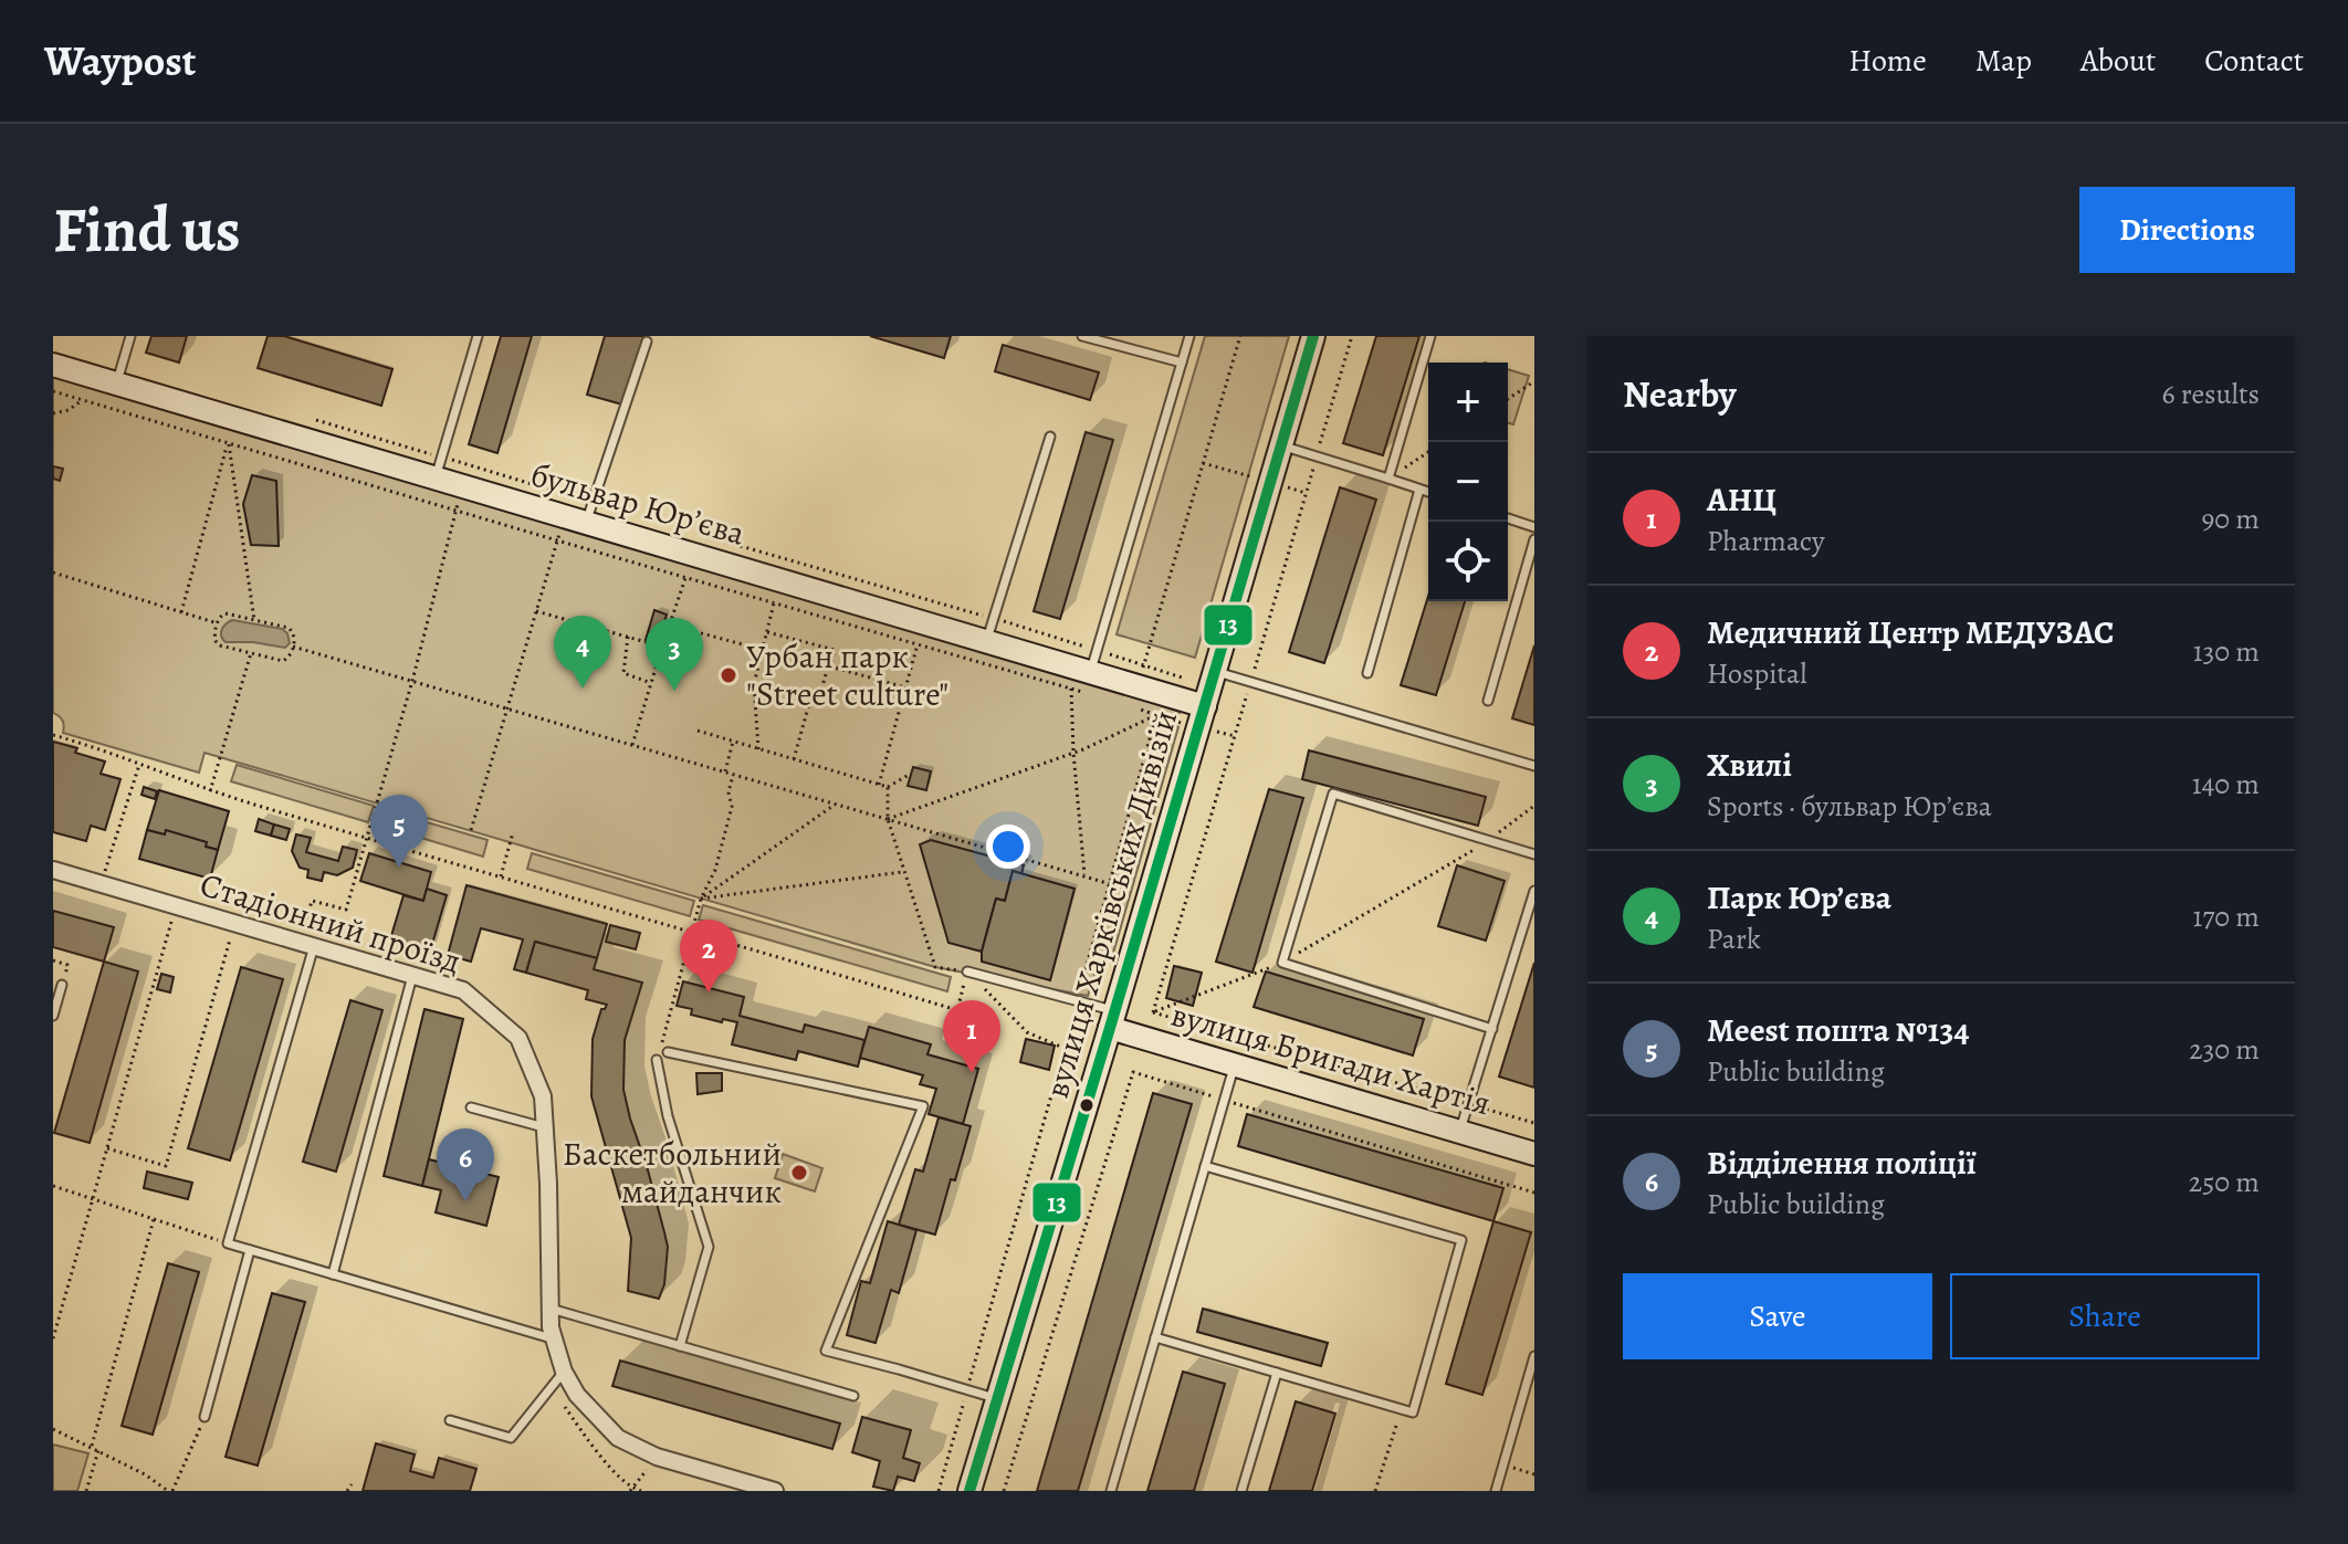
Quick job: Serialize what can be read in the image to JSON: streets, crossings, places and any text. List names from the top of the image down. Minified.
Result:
{"streets":{"street":["бульвар Юрʼєва","вулиця Харківських Дивізій","Стадіонний проїзд","вулиця Бригади Хартія"]},"crossings":[["бульвар Юрʼєва","вулиця Харківських Дивізій"],["вулиця Харківських Дивізій","вулиця Бригади Хартія"]],"places":["Урбан парк \"Street culture\"","Баскетбольний майданчик"],"lines":["transit line 13"],"page":{"header":"Waypost","nav":["Home","Map","About","Contact"],"buttons":["Directions",["Save","Share"]],"title":"Find us","heading":["Nearby","6 results"],"map_buttons":["+","−"],"list":[{"mark":"1","name":"АНЦ","note":"Pharmacy","value":"90 m"},{"mark":"2","name":"Медичний Центр МЕДУЗАС","note":"Hospital","value":"130 m"},{"mark":"3","name":"Хвилі","note":"Sports · бульвар Юрʼєва","value":"140 m"},{"mark":"4","name":"Парк Юр’єва","note":"Park","value":"170 m"},{"mark":"5","name":"Meest пошта №134","note":"Public building","value":"230 m"},{"mark":"6","name":"Відділення поліції","note":"Public building","value":"250 m"}],"pins":["4","3","5","2","1","6"]}}
